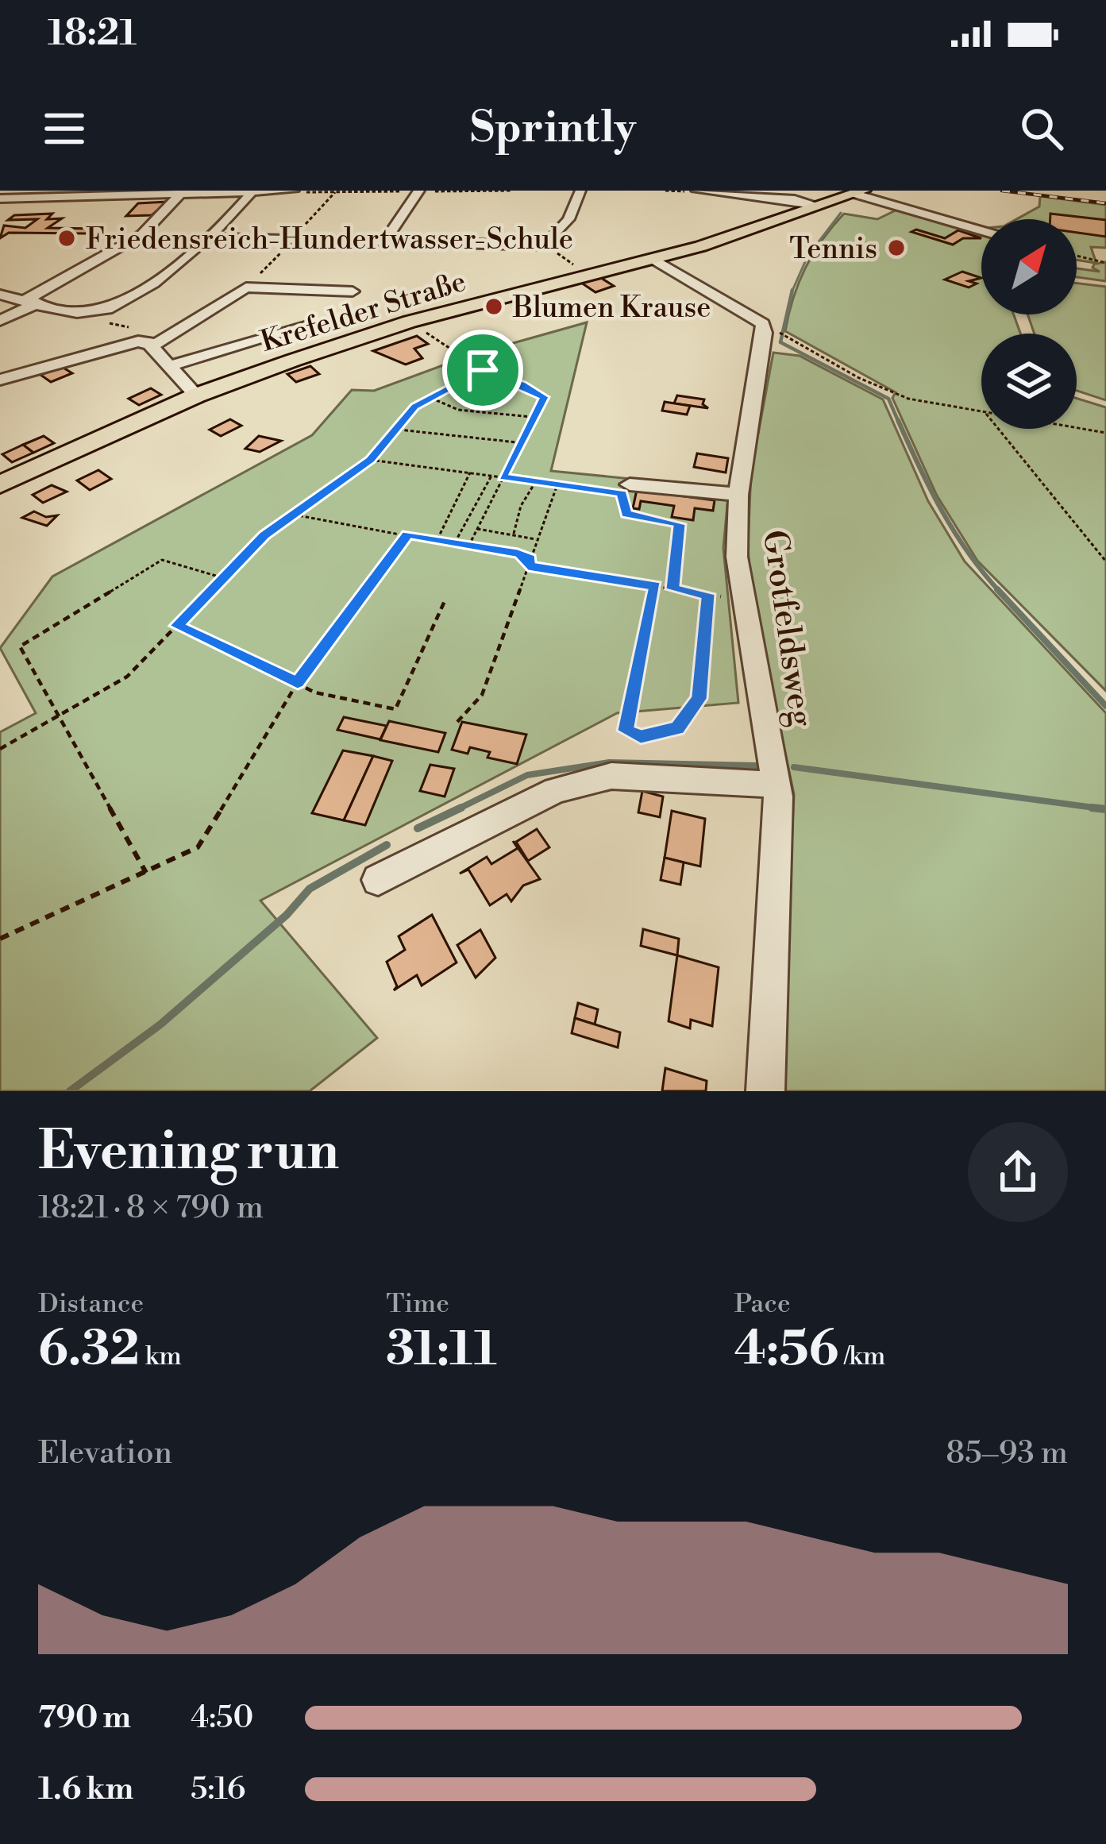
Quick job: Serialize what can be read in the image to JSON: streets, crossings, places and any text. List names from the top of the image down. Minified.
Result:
{"streets":{"main road":["Krefelder Straße"],"street":["Grotfeldsweg"]},"crossings":[["Krefelder Straße","Grotfeldsweg"]],"places":["Friedensreich-Hundertwasser-Schule","Tennis","Blumen Krause"],"north":"top right","page":{"status":"18:21","header":"Sprintly","heading":["Evening run","18:21 · 8 × 790 m"],"stats":[["Distance","6.32 km"],["Time","31:11"],["Pace","4:56 /km"]],"chart":["Elevation","85–93 m"],"list":[{"name":"790 m","note":"4:50"},{"name":"1.6 km","note":"5:16"}]}}
